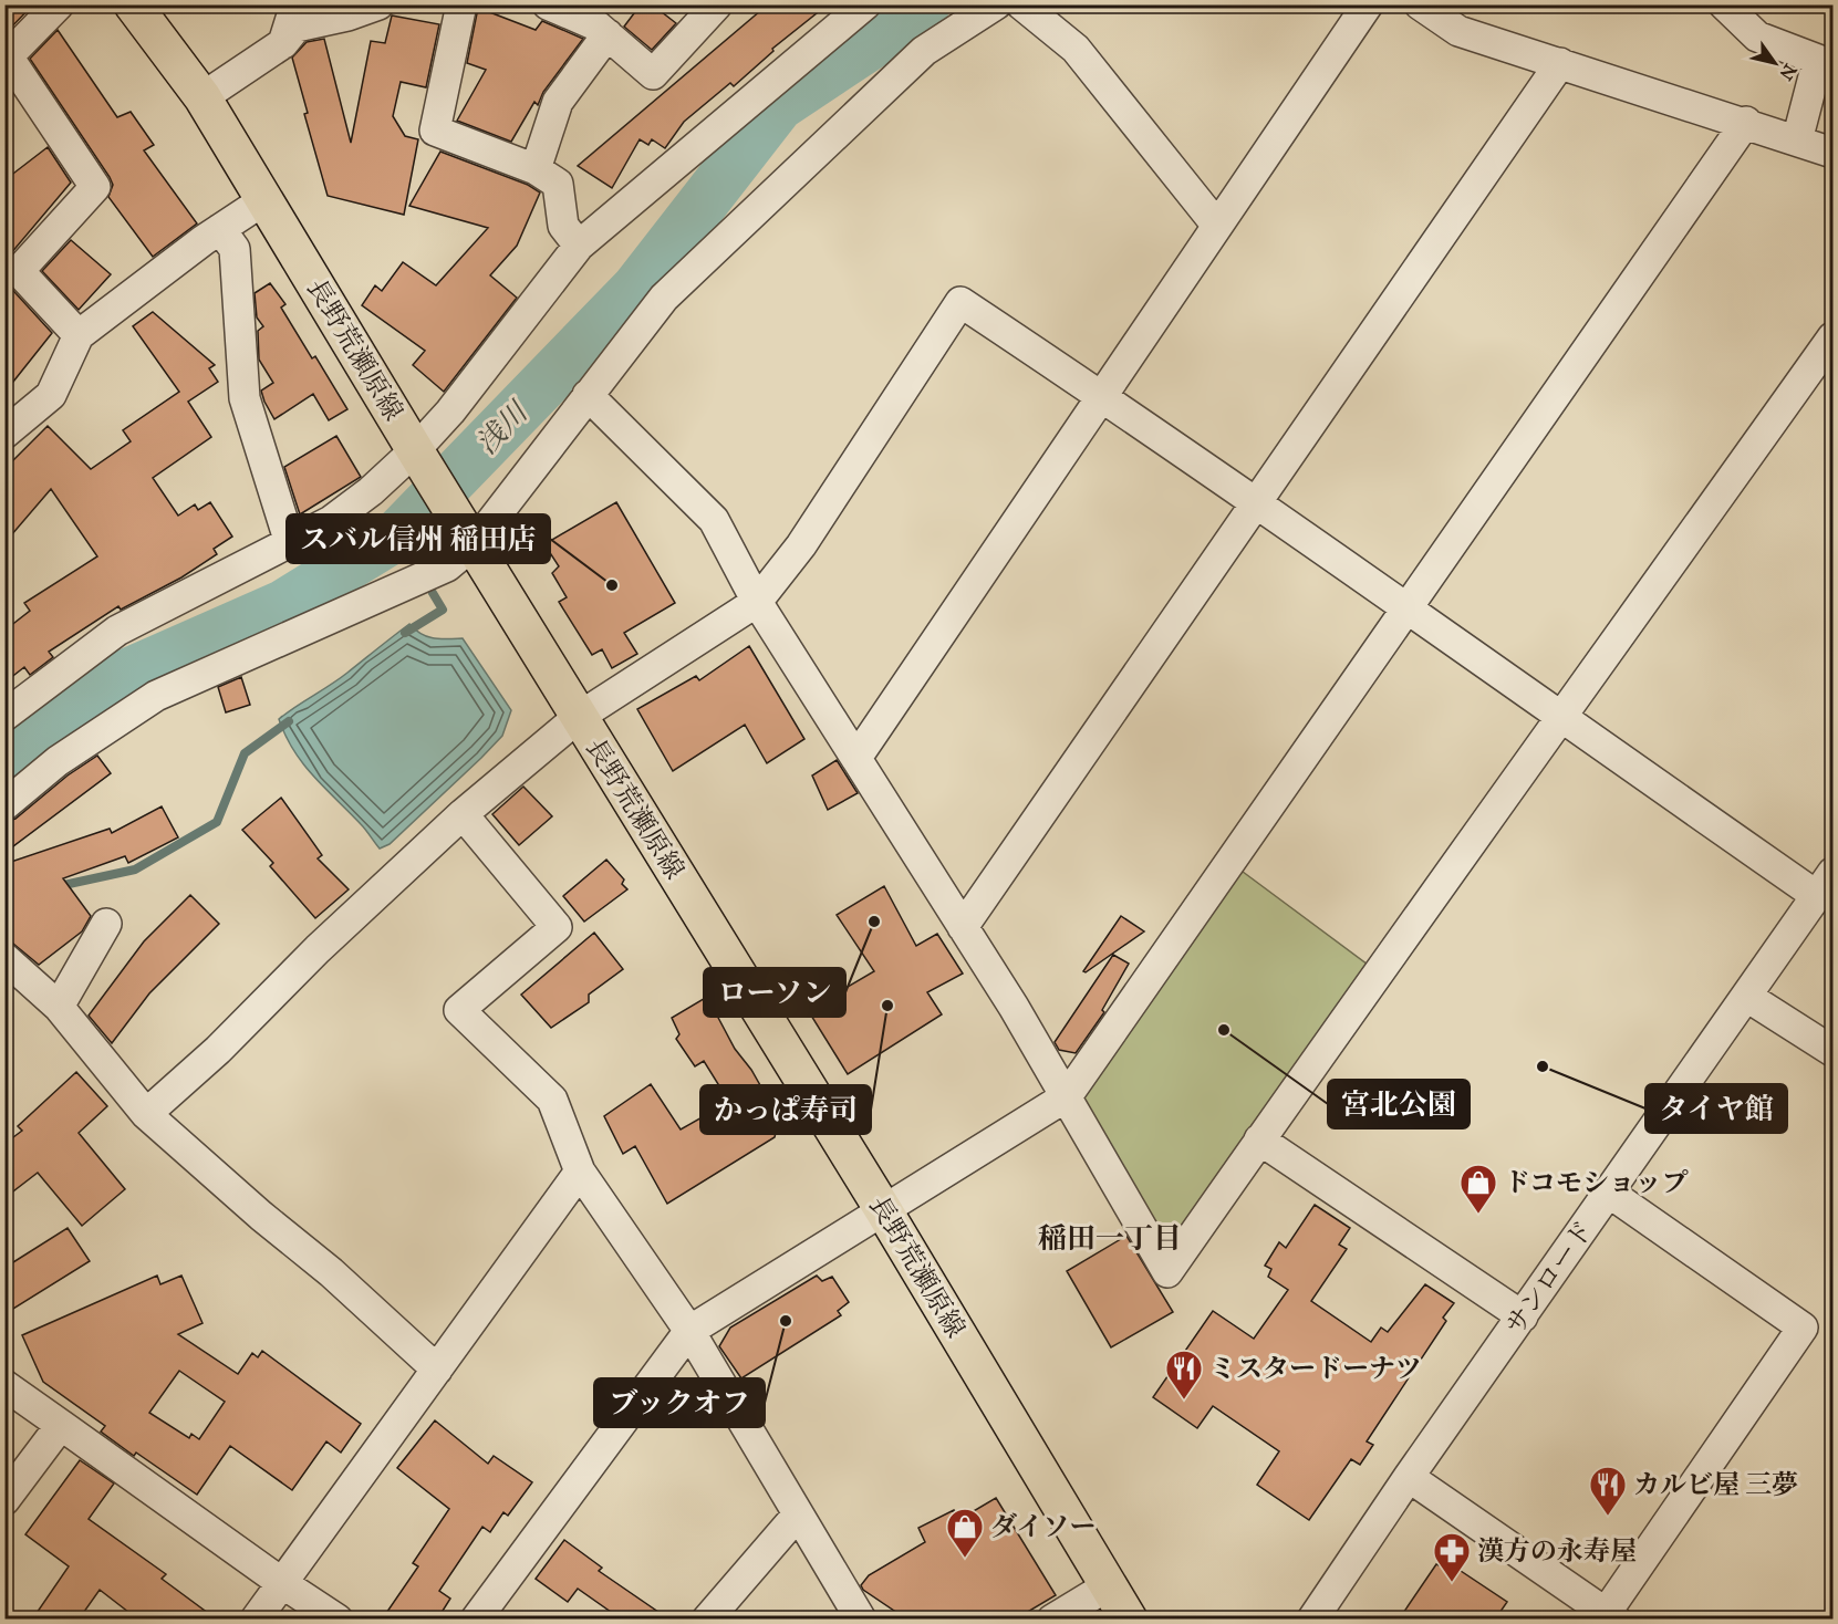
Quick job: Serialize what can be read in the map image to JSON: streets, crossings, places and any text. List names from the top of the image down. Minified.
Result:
{"streets":{"main road":["長野荒瀬原線"],"street":["サンロード"]},"districts":["稲田一丁目"],"water":["浅川"],"places":{"other":["スバル信州 稲田店","ローソン","かっぱ寿司","宮北公園","タイヤ館","ブックオフ"],"shop":["ドコモショップ","ダイソー"],"restaurant":["ミスタードーナツ","カルビ屋 三夢"],"pharmacy":["漢方の永寿屋"]},"north":"bottom right"}
